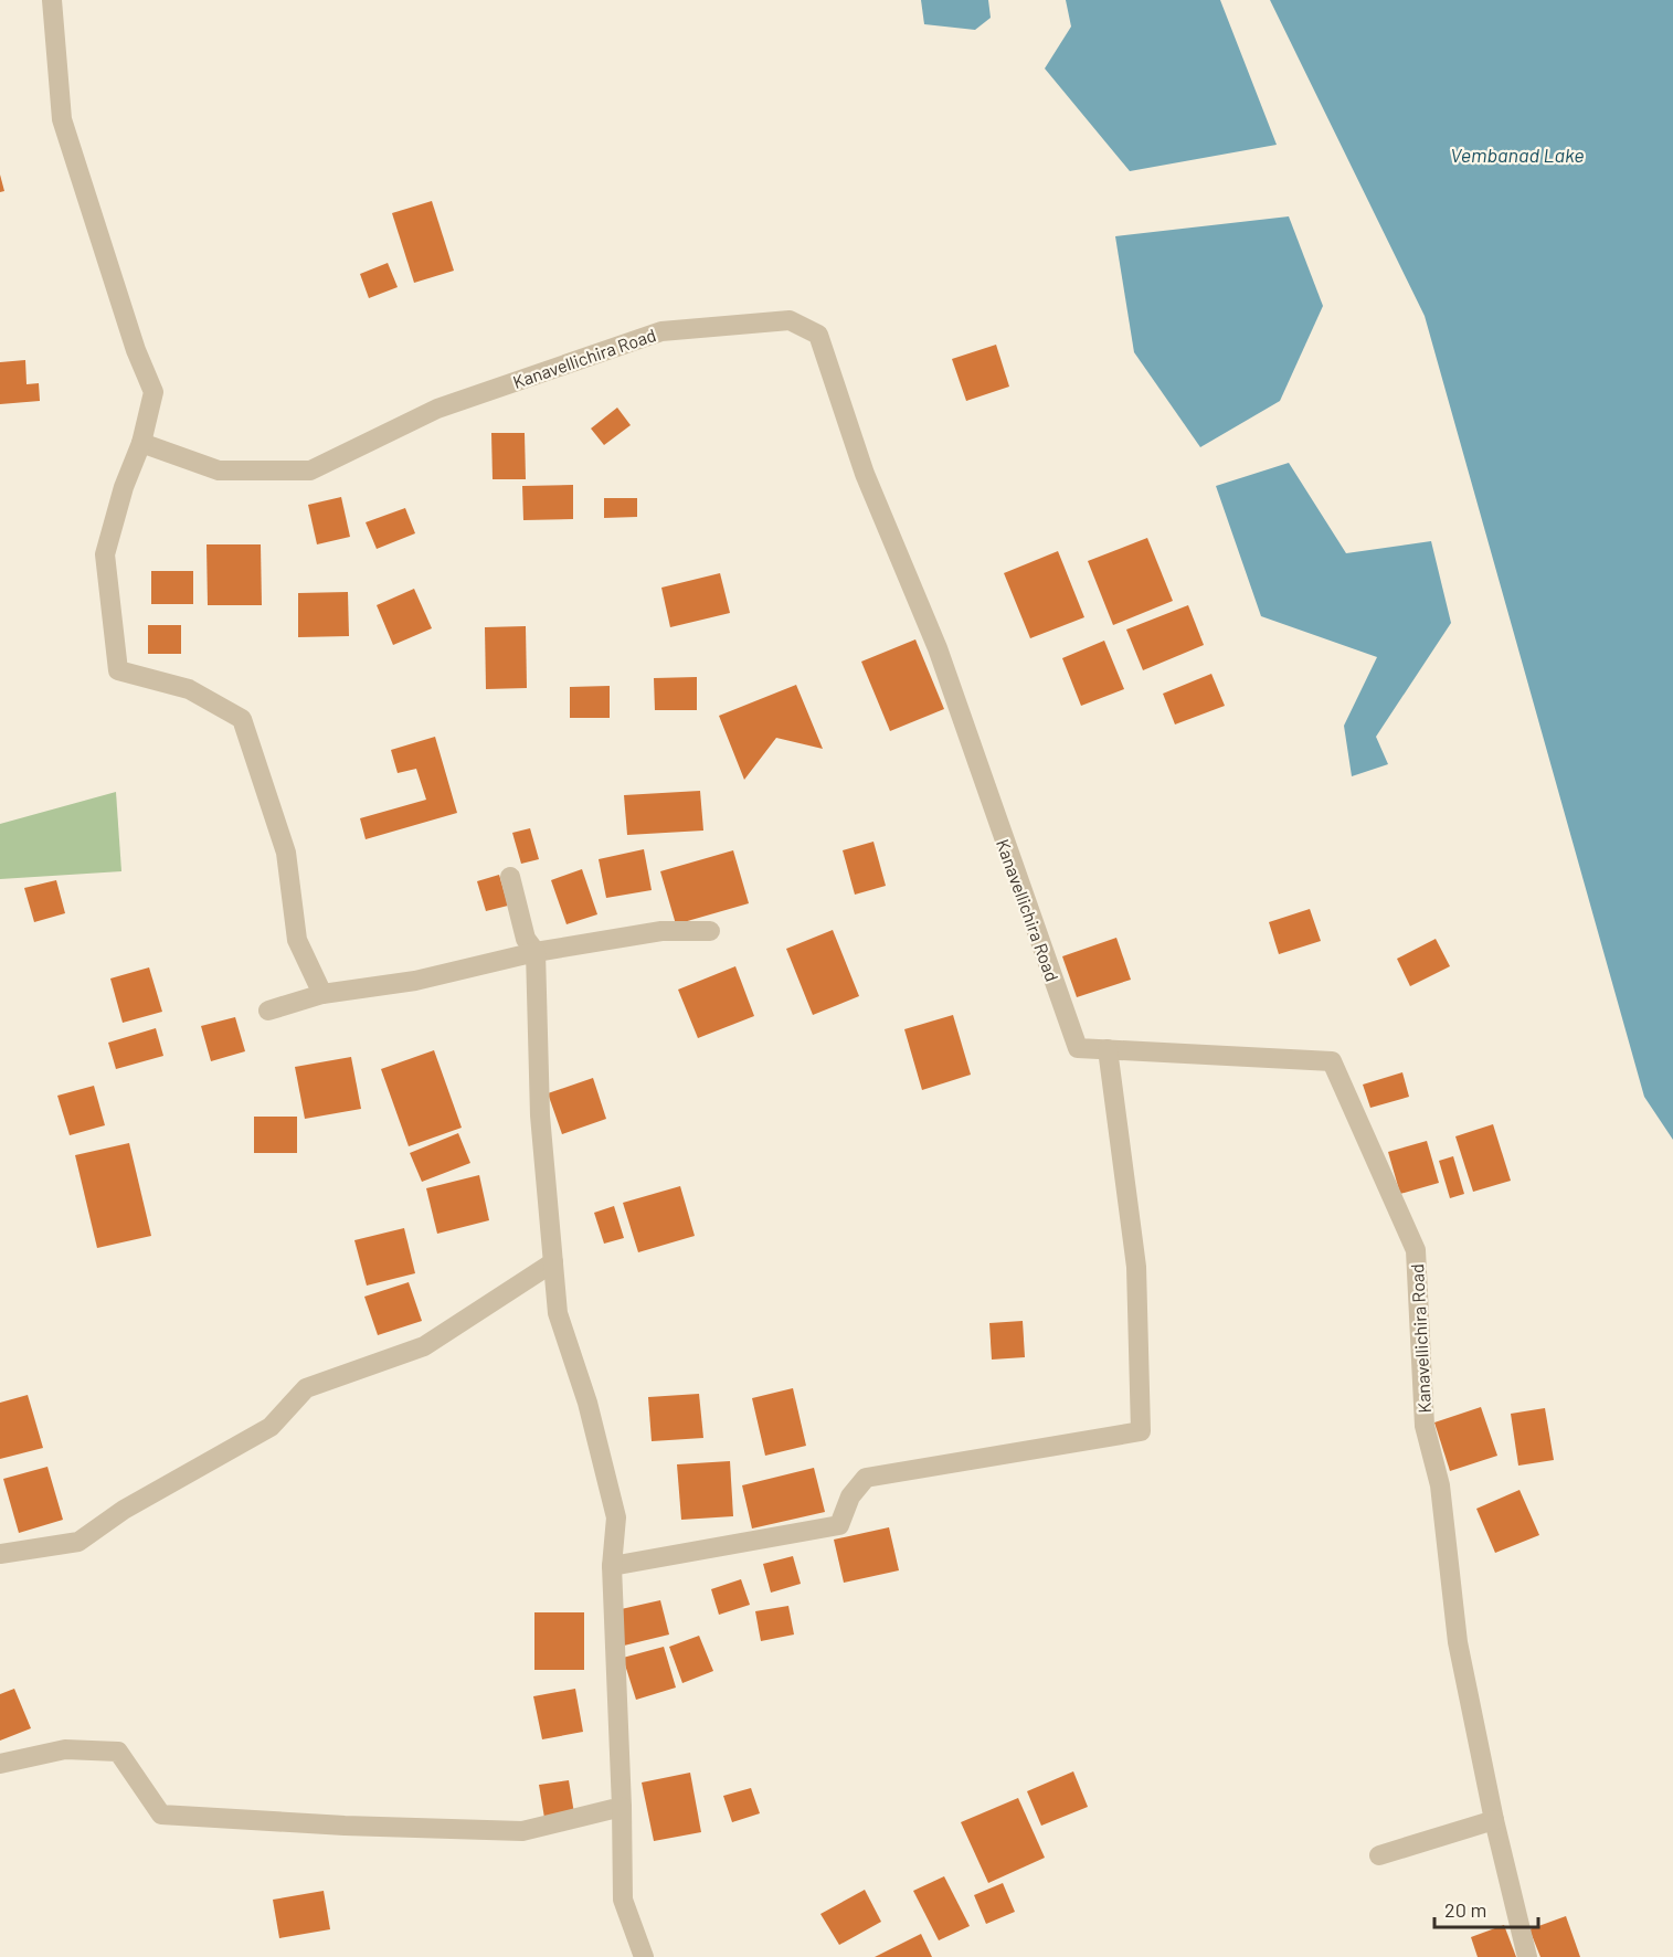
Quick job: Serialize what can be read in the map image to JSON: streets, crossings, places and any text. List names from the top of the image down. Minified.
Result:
{"streets":{"street":["Kanavellichira Road"]},"water":["Vembanad Lake"],"scale_bar":"20 m"}
